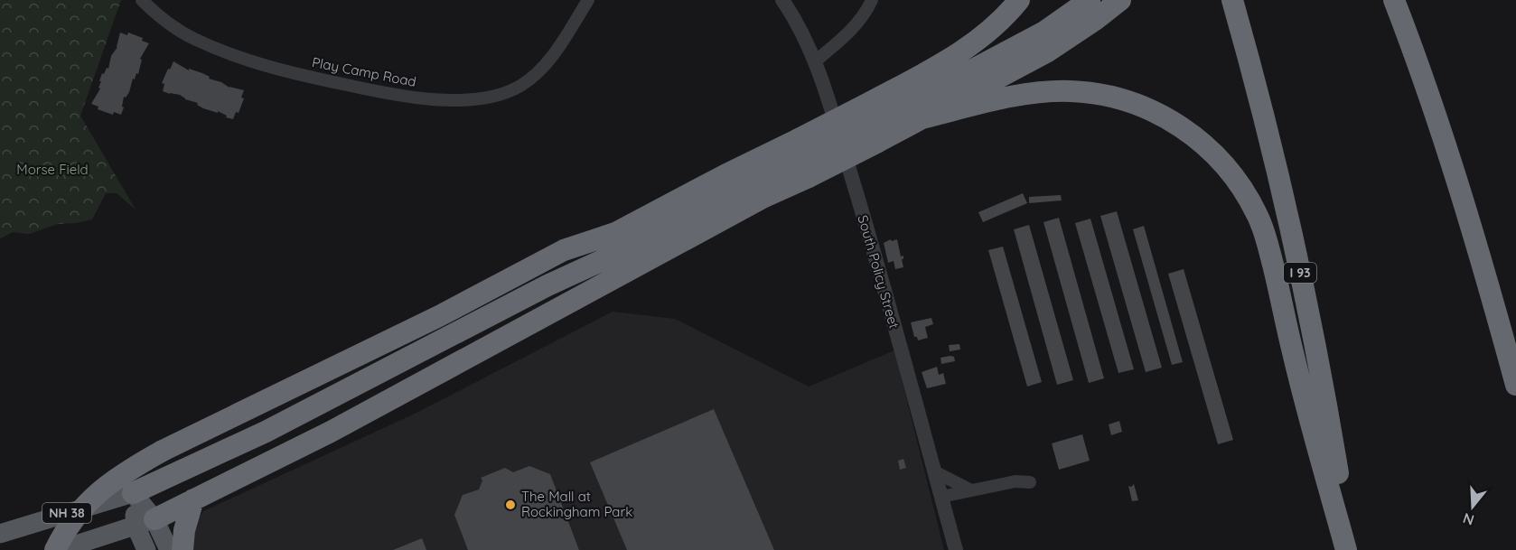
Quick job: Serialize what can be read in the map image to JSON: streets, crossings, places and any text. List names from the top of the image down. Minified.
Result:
{"streets":{"highway":["I 93"],"main road":["NH 38"],"street":["Play Camp Road","South Policy Street"]},"parks":["Morse Field"],"places":["The Mall at Rockingham Park"],"north":"bottom"}
